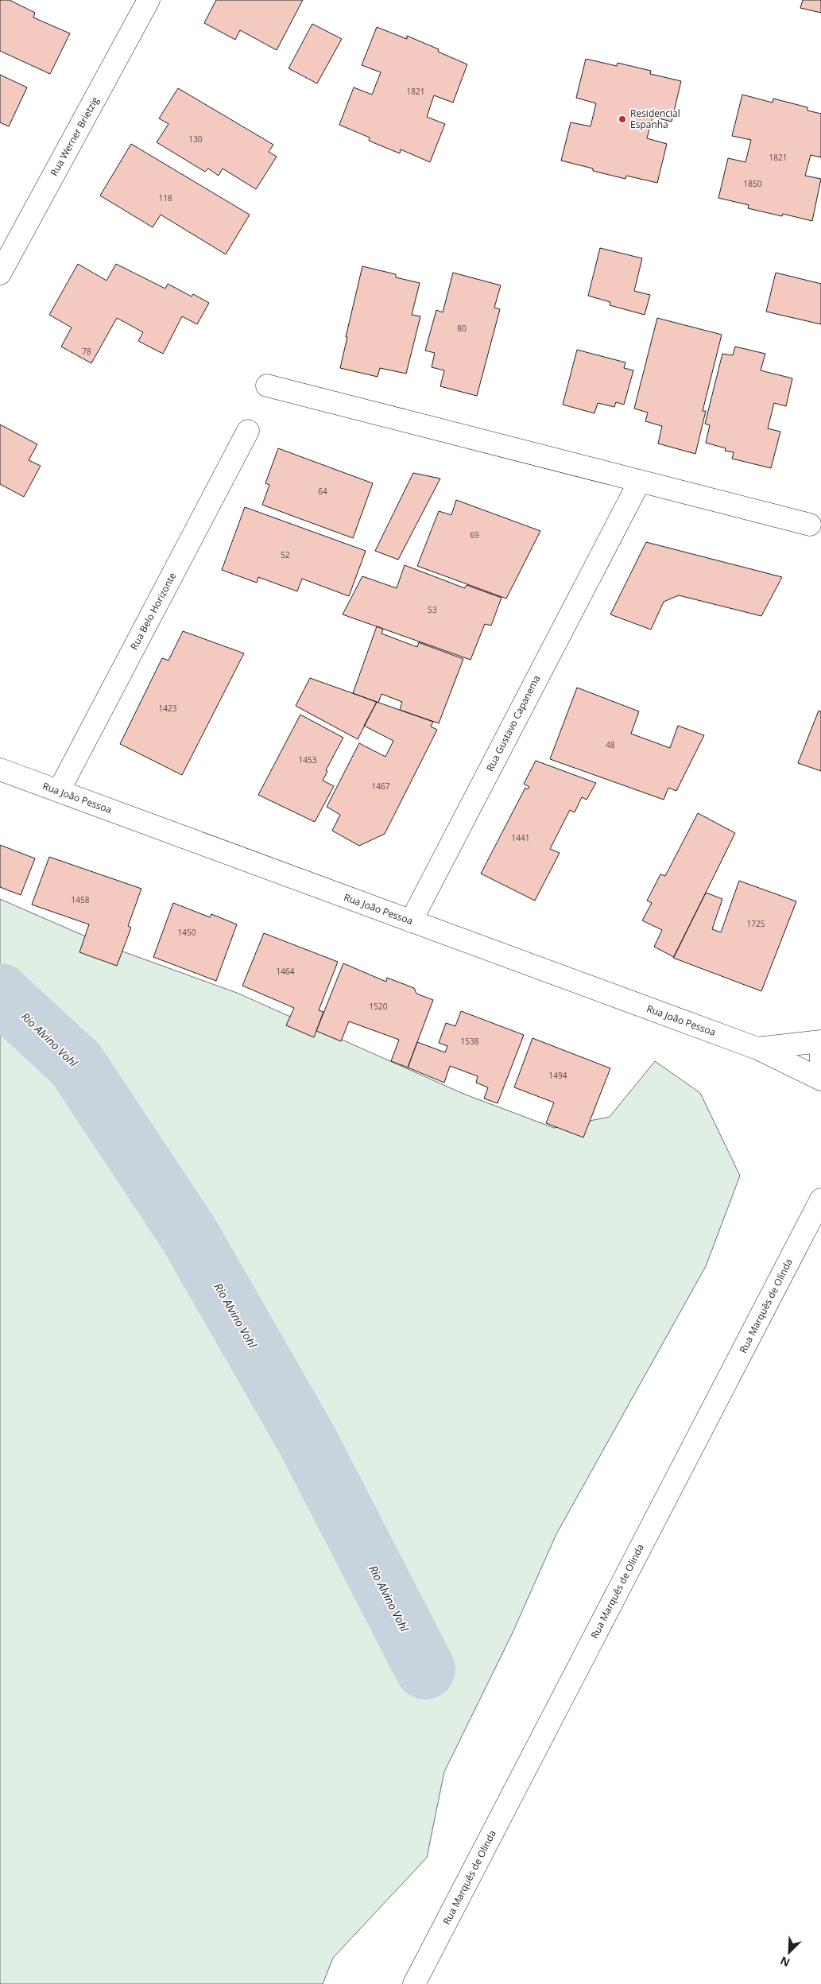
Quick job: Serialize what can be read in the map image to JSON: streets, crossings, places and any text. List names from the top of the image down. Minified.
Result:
{"streets":{"street":["Rua Werner Brietzig","Rua Belo Horizonte","Rua Gustavo Capanema","Rua João Pessoa","Rua Marquês de Olinda"]},"crossings":[["Rua Belo Horizonte","Rua João Pessoa"],["Rua Gustavo Capanema","Rua João Pessoa"]],"water":["Rio Alvino Vohl"],"places":["Residencial Espanha"],"house_numbers":["1821","130","1821","1850","118","80","78","64","69","52","53","1423","48","1453","1467","1441","1458","1725","1450","1464","1520","1538","1494"],"north":"bottom left"}
